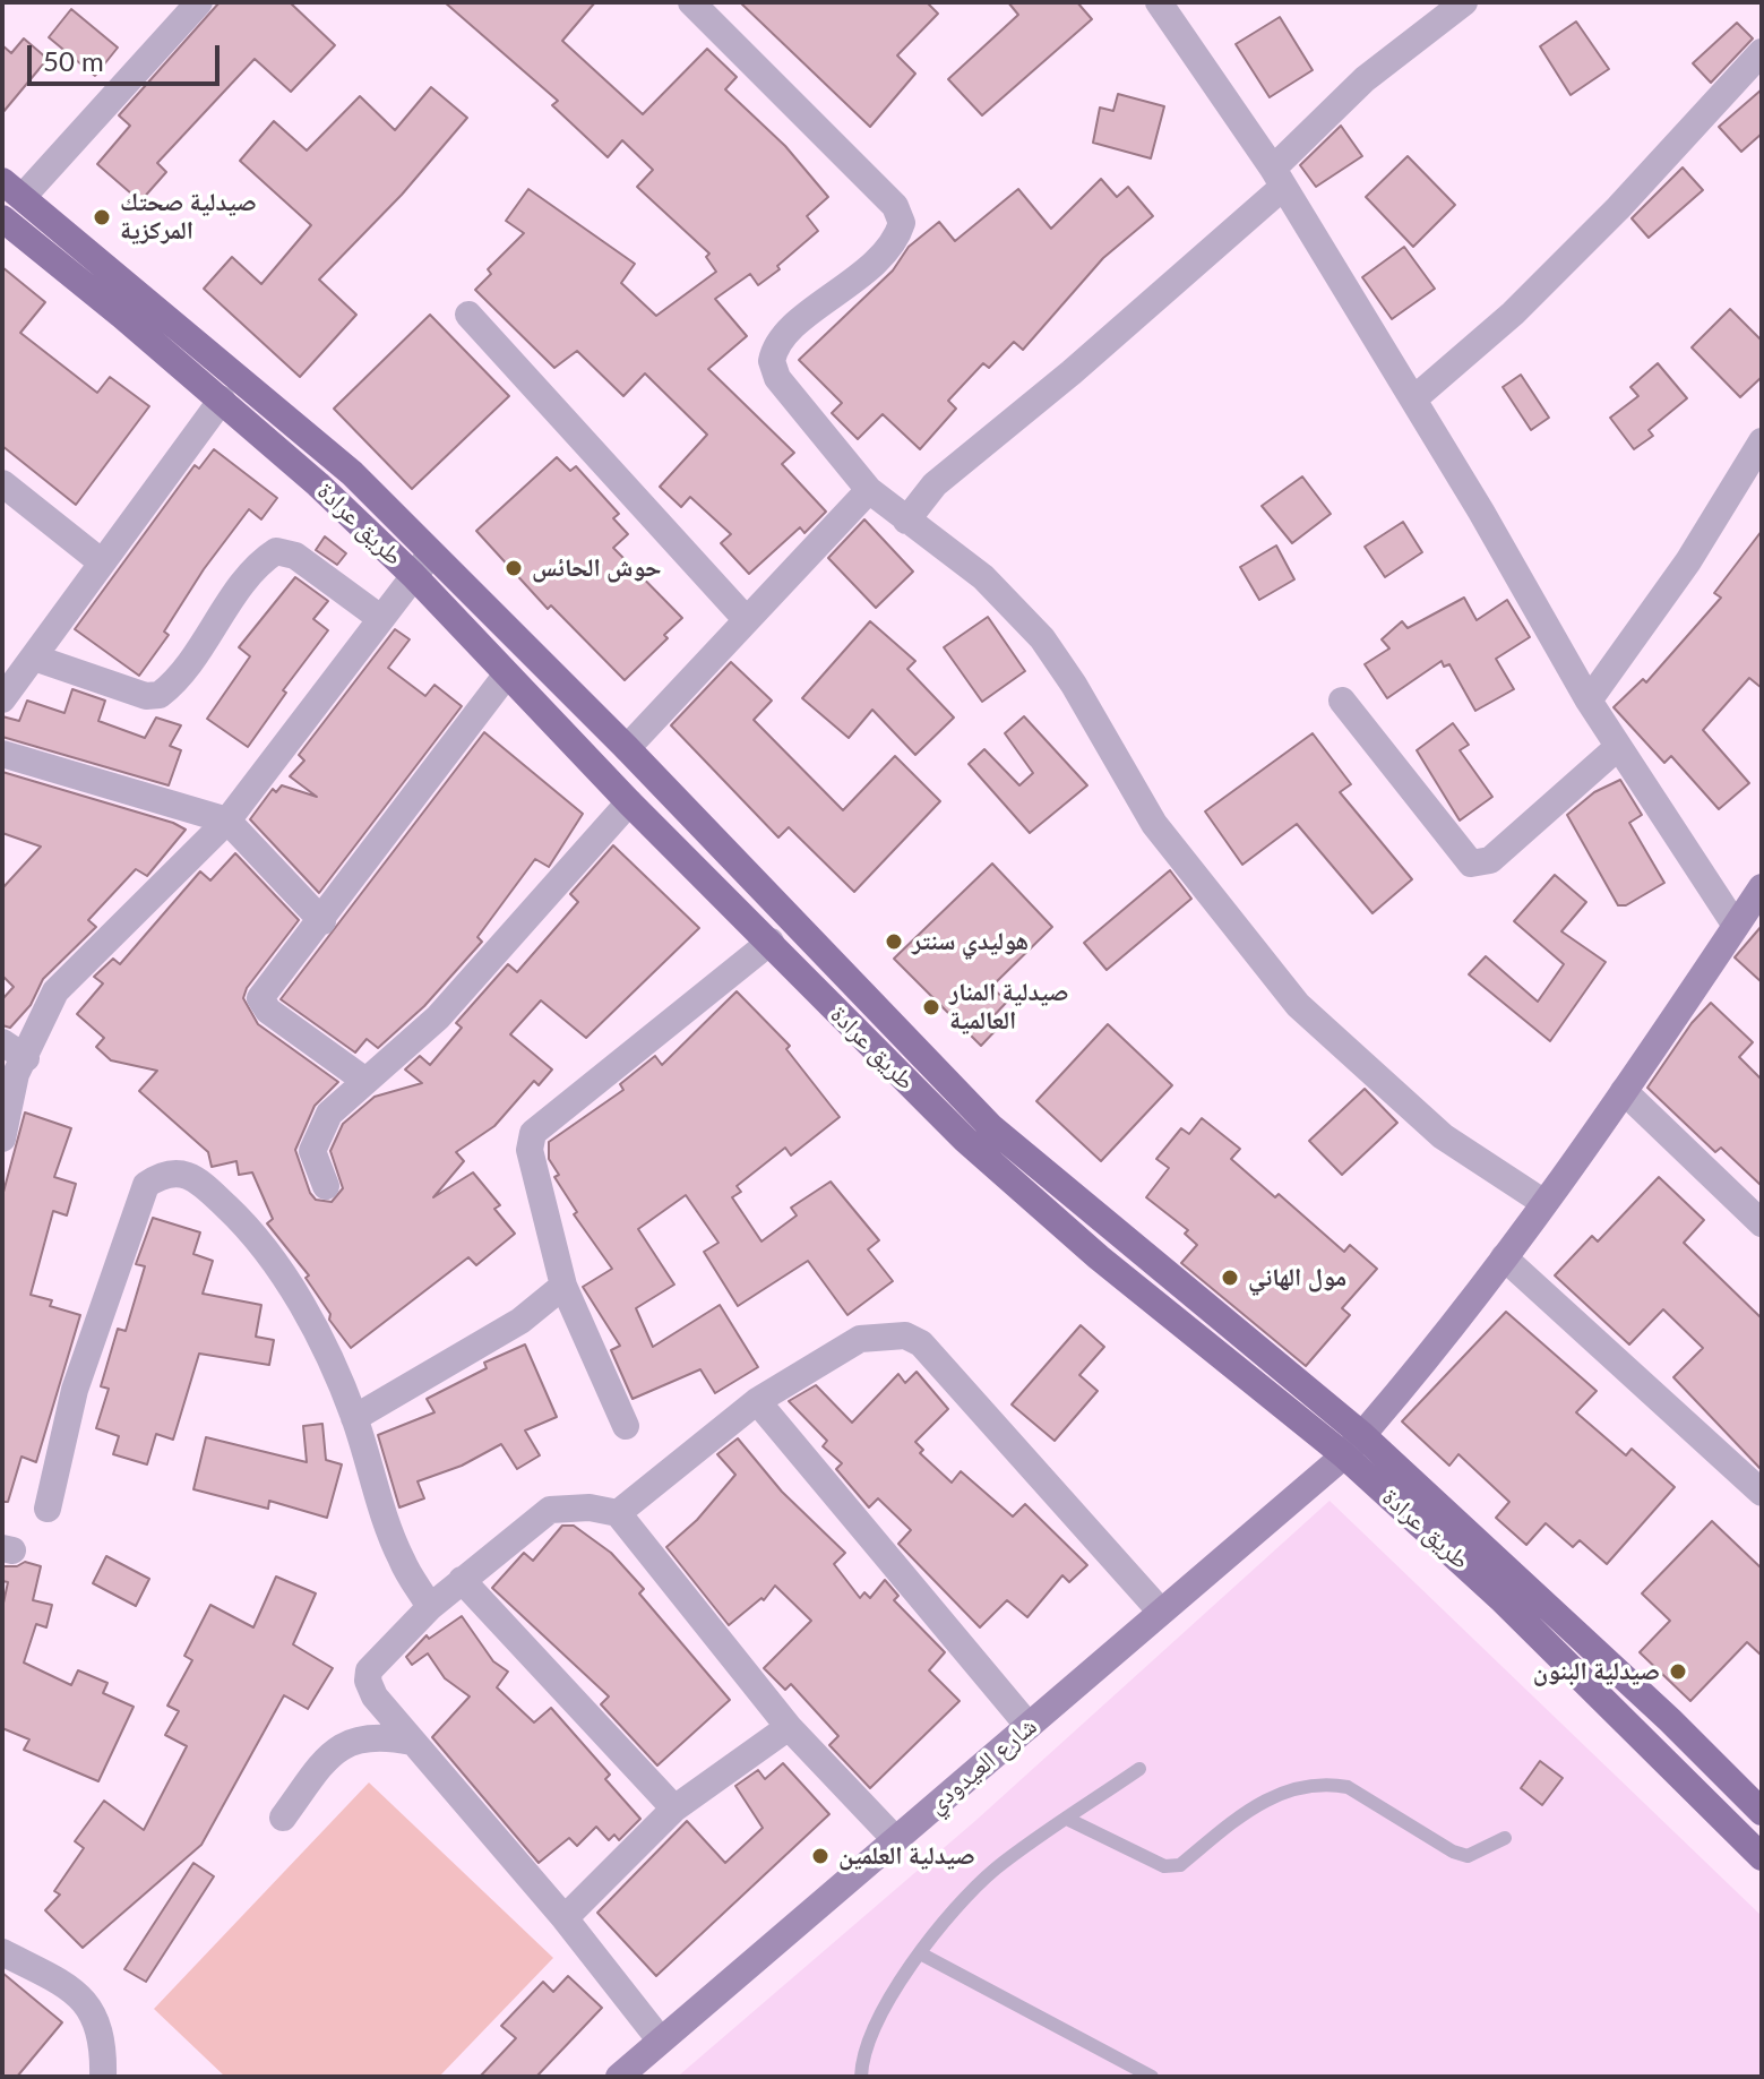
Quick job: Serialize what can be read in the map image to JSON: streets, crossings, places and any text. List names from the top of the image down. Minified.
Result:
{"streets":{"main road":["طريق عرادة"],"street":["شارع العيدودي"]},"crossings":[["طريق عرادة","شارع العيدودي"]],"places":["صيدلية صحتك المركزية","حوش الحائس","هوليدي سنتر","صيدلية المنار العالمية","مول الهاني","صيدلية البنون","صيدلية العلمين"],"scale_bar":"50 m"}
